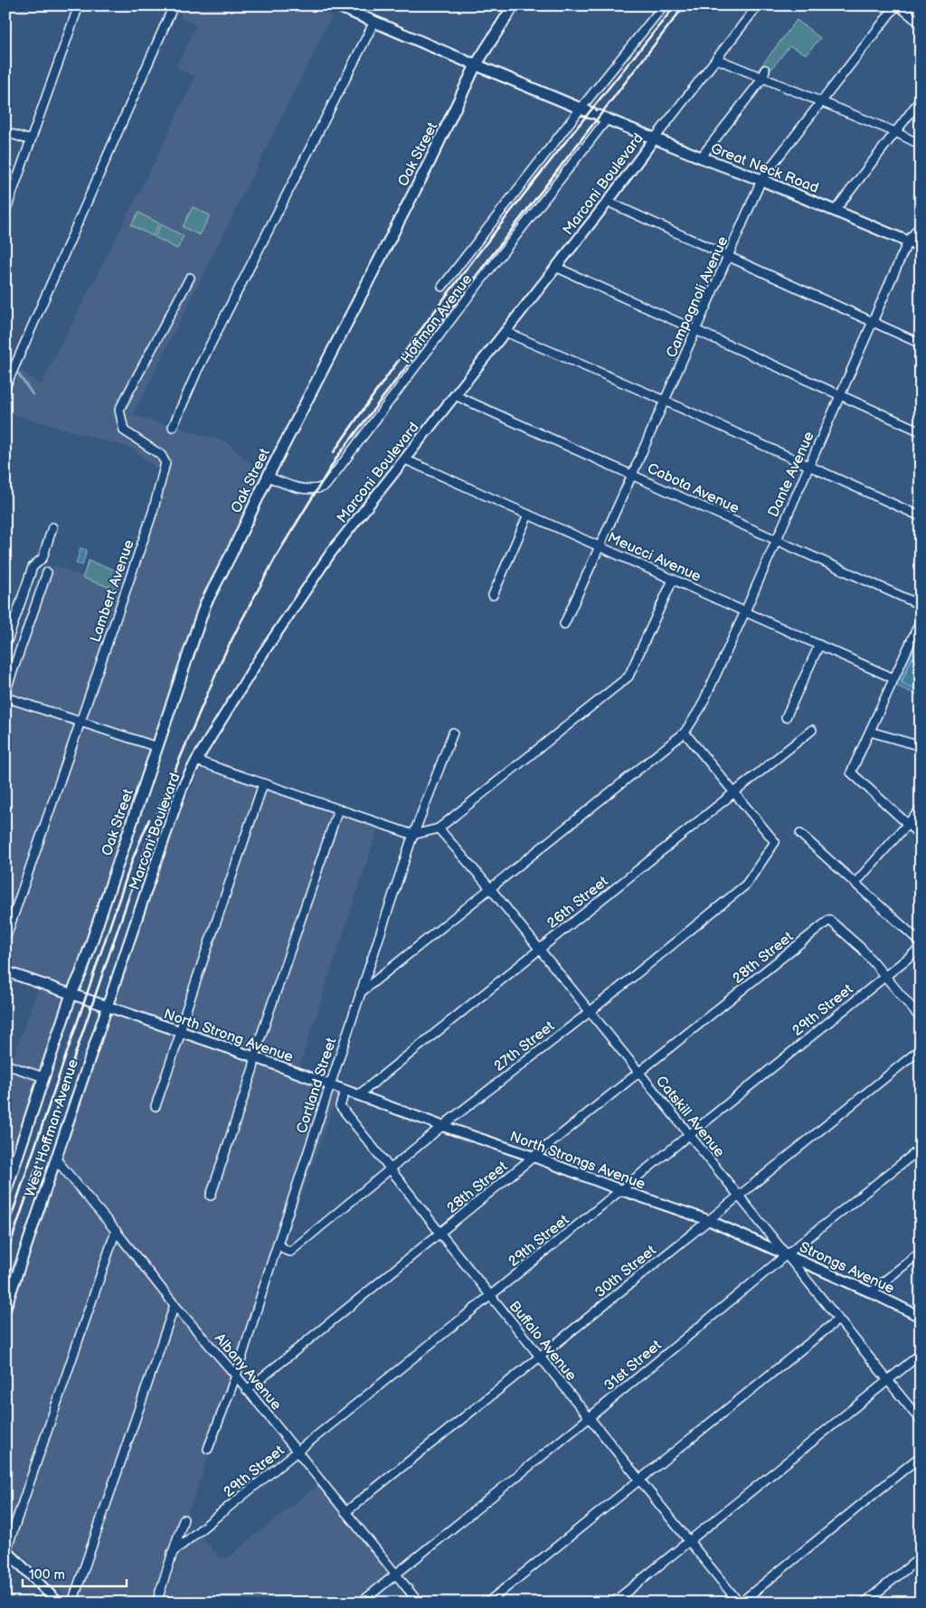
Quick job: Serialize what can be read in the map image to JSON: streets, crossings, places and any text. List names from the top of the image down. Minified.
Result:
{"streets":{"main road":["Oak Street","Great Neck Road","West Hoffman Avenue"],"street":["Marconi Boulevard","Campagnoli Avenue","Hoffman Avenue","Dante Avenue","Cabota Avenue","Meucci Avenue","Lambert Avenue","26th Street","28th Street","29th Street","North Strong Avenue","27th Street","Cortland Street","Catskill Avenue","North Strongs Avenue","Strongs Avenue","30th Street","Buffalo Avenue","31st Street","Albany Avenue"]},"crossings":[["Oak Street","Great Neck Road"],["Oak Street","Hoffman Avenue"],["Oak Street","North Strong Avenue"],["Oak Street","West Hoffman Avenue"],["Great Neck Road","Marconi Boulevard"],["Great Neck Road","Campagnoli Avenue"],["Great Neck Road","Hoffman Avenue"],["Great Neck Road","Dante Avenue"],["Marconi Boulevard","Cabota Avenue"],["Marconi Boulevard","Meucci Avenue"],["Marconi Boulevard","North Strong Avenue"],["Marconi Boulevard","West Hoffman Avenue"],["Campagnoli Avenue","Cabota Avenue"],["Campagnoli Avenue","Meucci Avenue"],["Dante Avenue","Cabota Avenue"],["Dante Avenue","Meucci Avenue"],["Dante Avenue","Cortland Street"],["Dante Avenue","Catskill Avenue"],["26th Street","North Strong Avenue"],["26th Street","27th Street"],["26th Street","Catskill Avenue"],["26th Street","North Strongs Avenue"],["28th Street","29th Street"],["28th Street","Catskill Avenue"],["28th Street","North Strongs Avenue"],["28th Street","Buffalo Avenue"],["28th Street","Albany Avenue"],["29th Street","Catskill Avenue"],["29th Street","North Strongs Avenue"],["29th Street","Buffalo Avenue"],["29th Street","Albany Avenue"],["North Strong Avenue","Cortland Street"],["North Strong Avenue","West Hoffman Avenue"],["North Strong Avenue","North Strongs Avenue"],["North Strong Avenue","Buffalo Avenue"],["27th Street","Cortland Street"],["27th Street","Catskill Avenue"],["27th Street","North Strongs Avenue"],["27th Street","Buffalo Avenue"],["Cortland Street","Albany Avenue"],["Catskill Avenue","North Strongs Avenue"],["Catskill Avenue","Strongs Avenue"],["Catskill Avenue","30th Street"],["Catskill Avenue","31st Street"],["West Hoffman Avenue","Albany Avenue"],["North Strongs Avenue","Strongs Avenue"],["North Strongs Avenue","30th Street"],["North Strongs Avenue","31st Street"],["Strongs Avenue","31st Street"],["30th Street","Buffalo Avenue"],["30th Street","Albany Avenue"],["Buffalo Avenue","31st Street"],["31st Street","Albany Avenue"]],"scale_bar":"100 m"}
